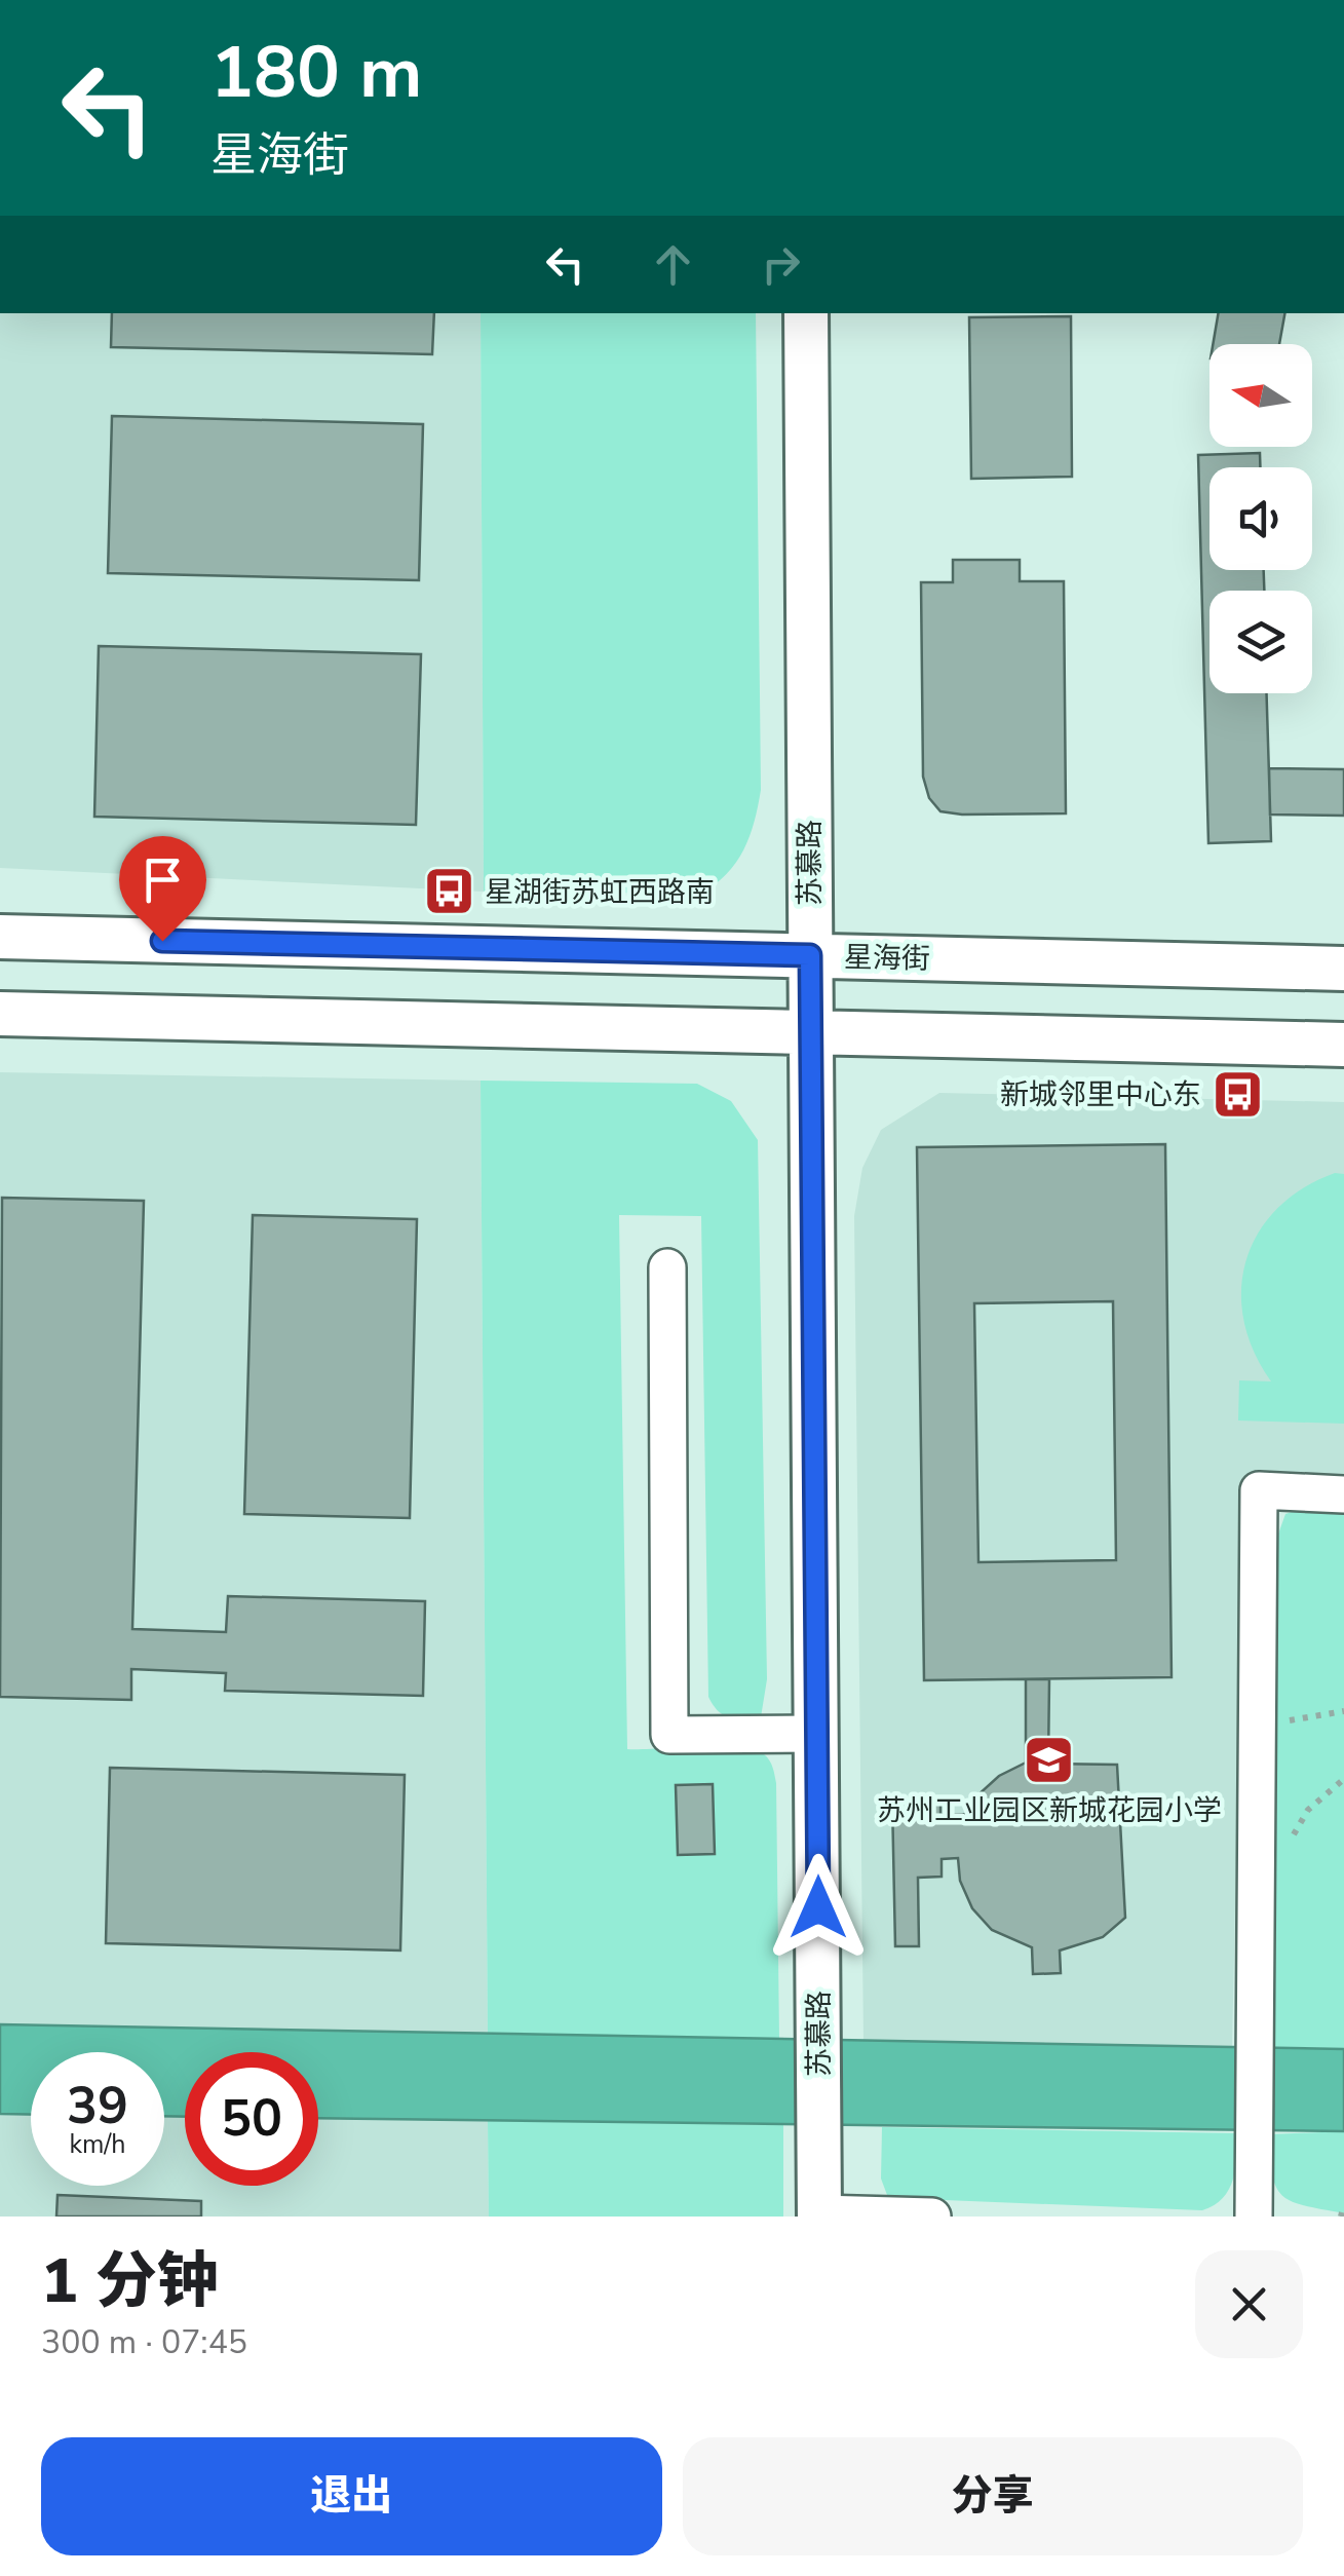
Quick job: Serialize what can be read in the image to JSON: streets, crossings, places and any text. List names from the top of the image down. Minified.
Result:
{"streets":{"main road":["苏慕路","星海街"]},"crossings":[["苏慕路","星海街"]],"places":{"bus stop":["星湖街苏虹西路南","新城邻里中心东"],"school or university":["苏州工业园区新城花园小学"]},"north":"left","page":{"turn":["180 m","星海街"],"speed":"39 km/h","limit":"50","heading":["1 分钟","300 m · 07:45"],"buttons":["退出","分享"]}}
